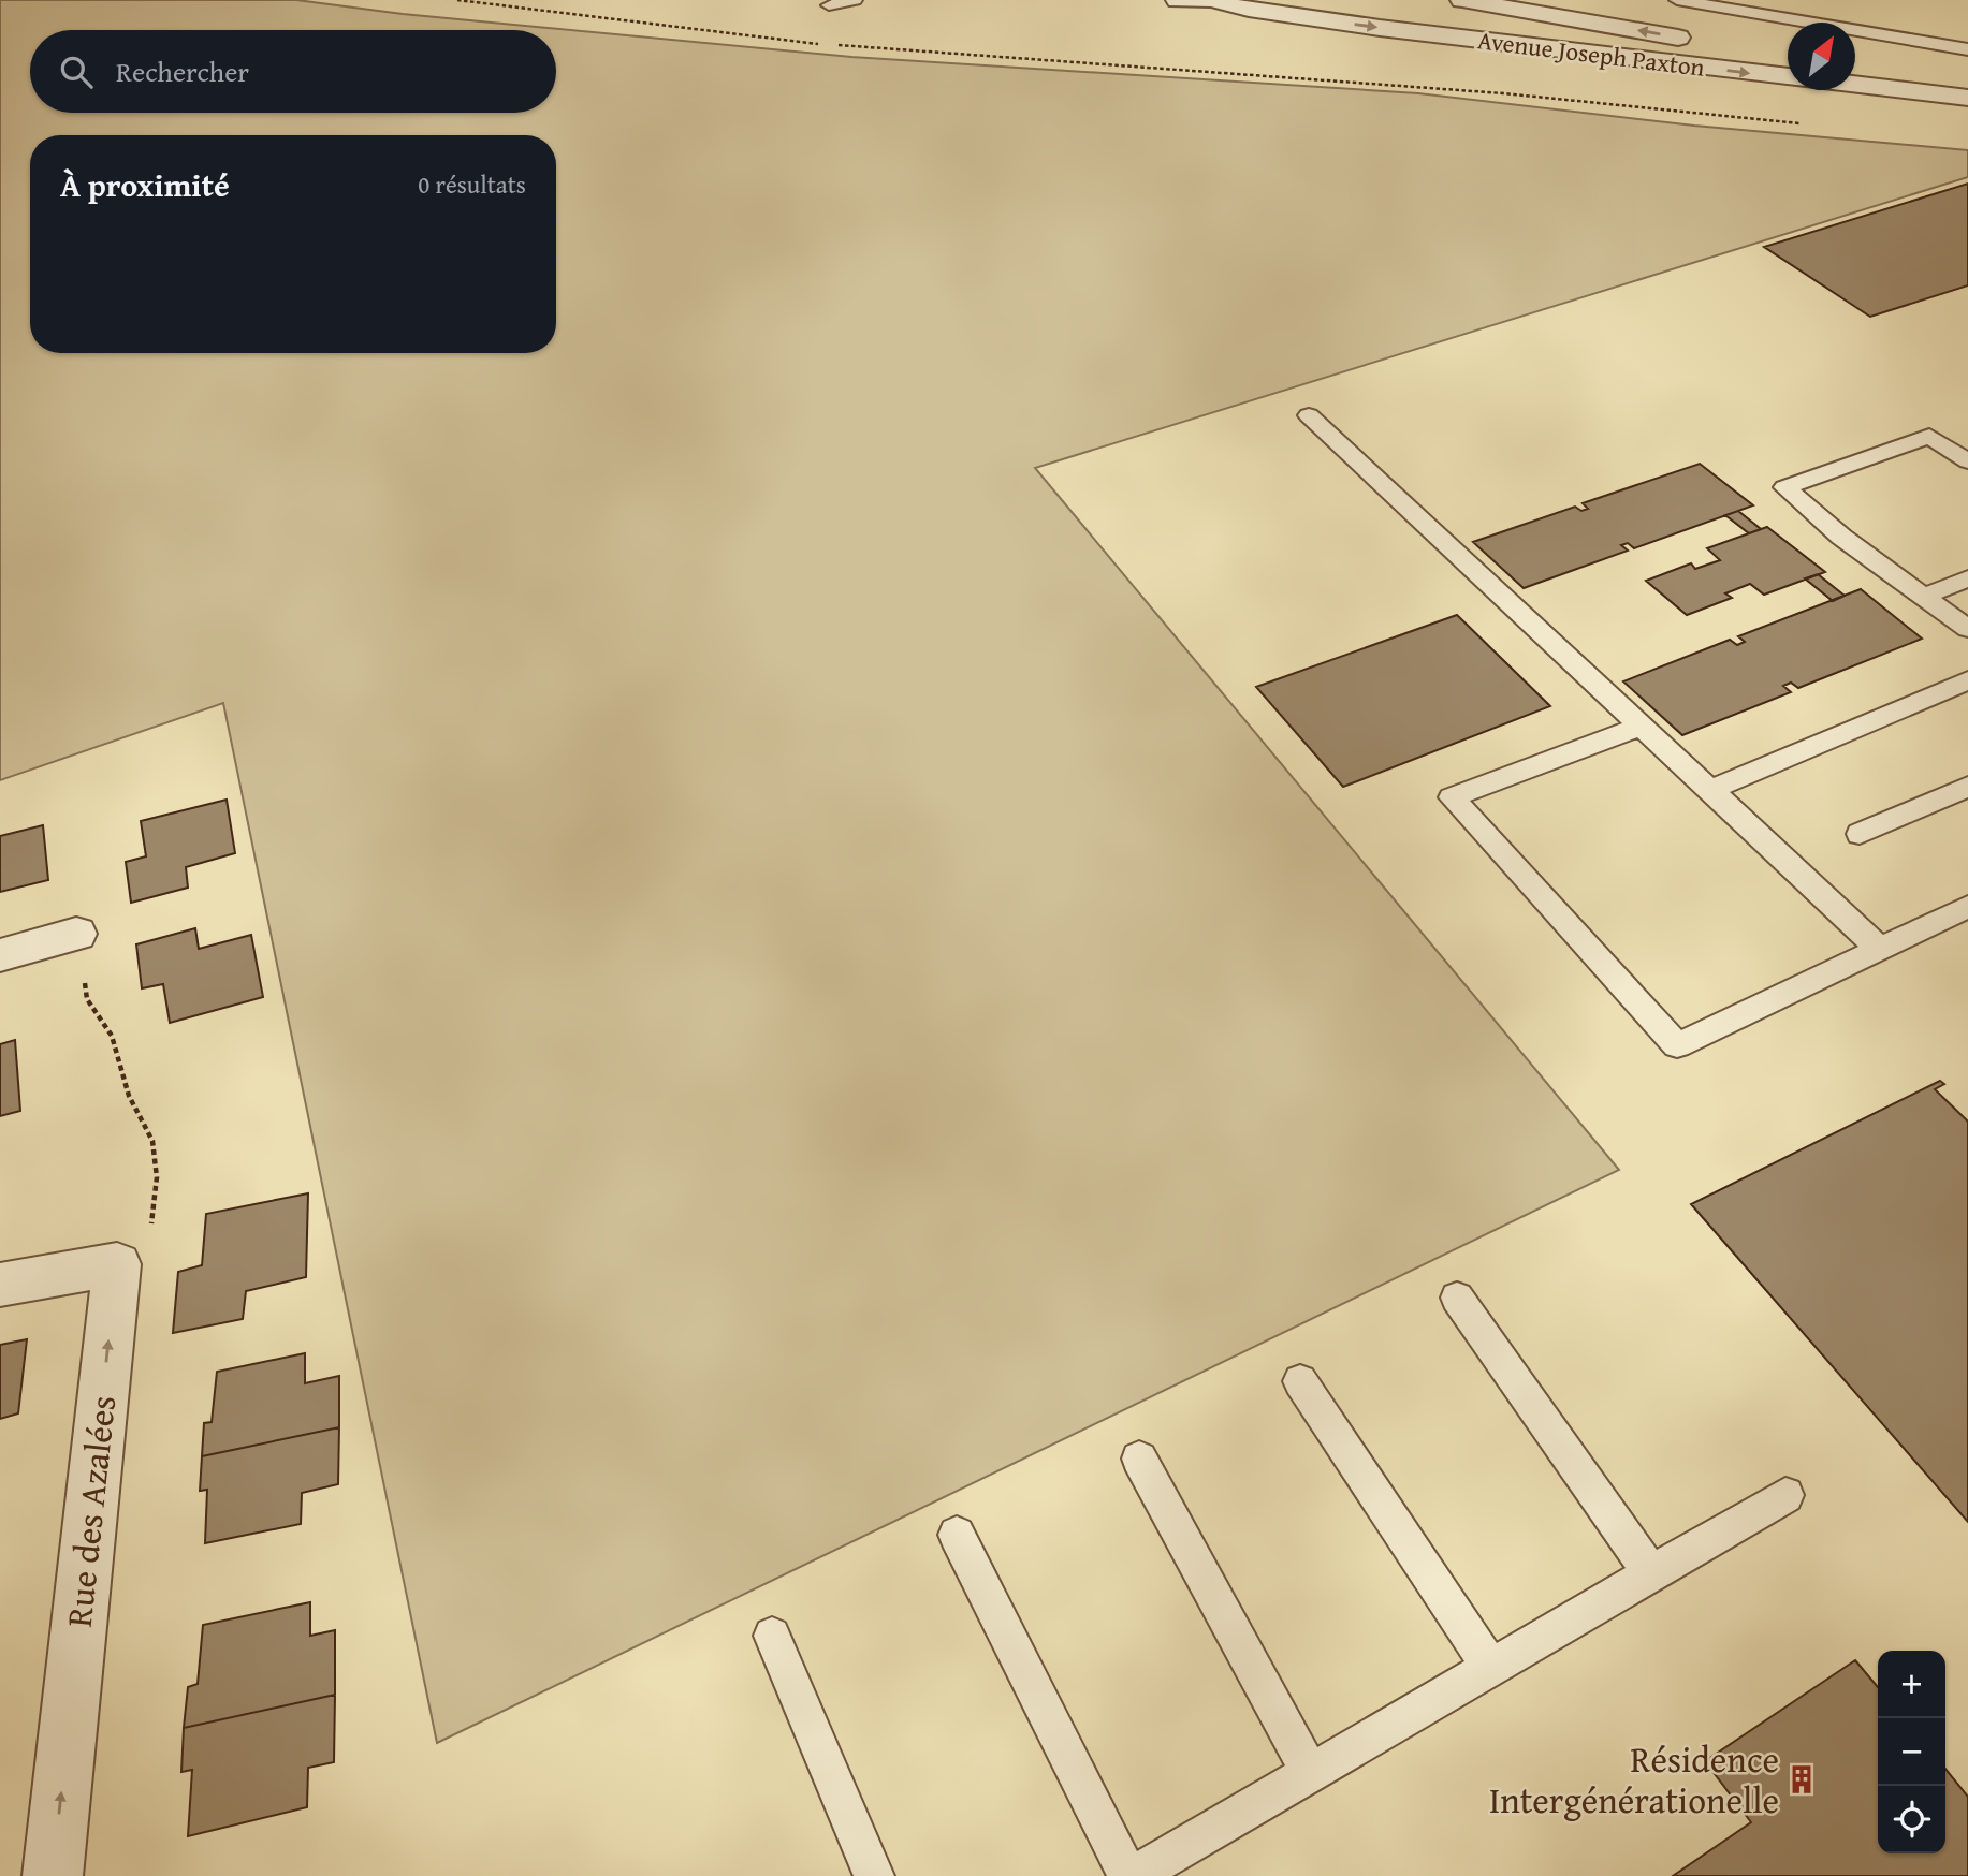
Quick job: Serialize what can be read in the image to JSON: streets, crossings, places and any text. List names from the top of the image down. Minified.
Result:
{"streets":{"street":["Avenue Joseph Paxton","Rue des Azalées"]},"one_way":["Rue des Azalées"],"places":{"building":["Résidence Intergénérationelle"]},"north":"top right","page":{"search":"Rechercher","heading":["À proximité","0 résultats"],"map_buttons":["+","−"]}}
